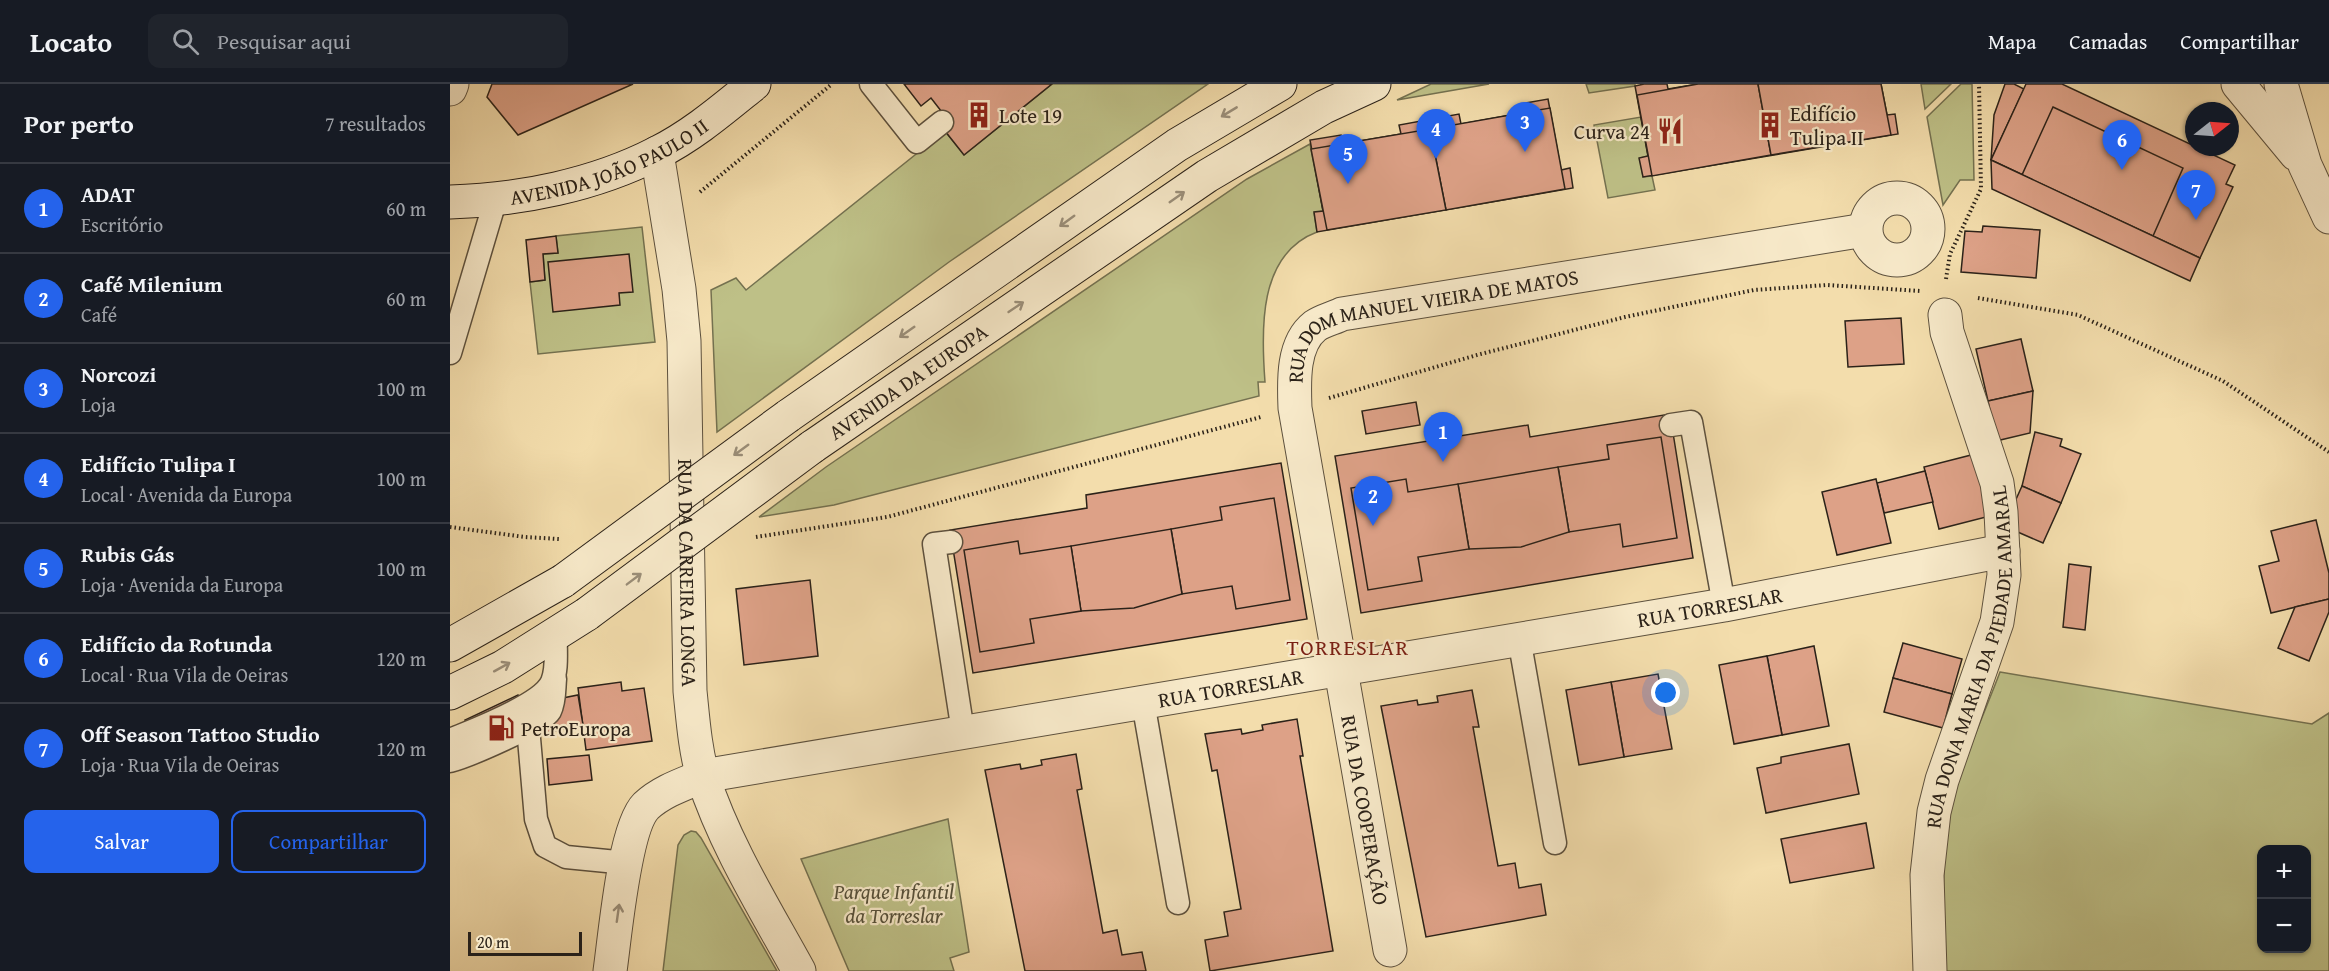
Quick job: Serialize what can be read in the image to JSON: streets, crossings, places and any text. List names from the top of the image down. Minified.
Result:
{"streets":{"street":["AVENIDA JOÃO PAULO II","RUA DOM MANUEL VIEIRA DE MATOS","AVENIDA DA EUROPA","RUA DA CARREIRA LONGA","RUA TORRESLAR","RUA DONA MARIA DA PIEDADE AMARAL","RUA DA COOPERAÇÃO"]},"crossings":[["AVENIDA JOÃO PAULO II","RUA DA CARREIRA LONGA"],["RUA DOM MANUEL VIEIRA DE MATOS","RUA TORRESLAR"],["RUA DOM MANUEL VIEIRA DE MATOS","RUA DA COOPERAÇÃO"],["RUA DA CARREIRA LONGA","RUA TORRESLAR"],["RUA TORRESLAR","RUA DONA MARIA DA PIEDADE AMARAL"],["RUA TORRESLAR","RUA DA COOPERAÇÃO"]],"districts":["TORRESLAR"],"parks":["Parque Infantil da Torreslar"],"places":{"building":["Lote 19","Edifício Tulipa II"],"restaurant":["Curva 24"],"fuel station":["PetroEuropa"]},"scale_bar":"20 m","north":"right","page":{"header":"Locato","search":"Pesquisar aqui","nav":["Mapa","Camadas","Compartilhar"],"heading":["Por perto","7 resultados"],"pins":["3","4","6","5","7","1","2"],"list":[{"mark":"1","name":"ADAT","note":"Escritório","value":"60 m"},{"mark":"2","name":"Café Milenium","note":"Café","value":"60 m"},{"mark":"3","name":"Norcozi","note":"Loja","value":"100 m"},{"mark":"4","name":"Edifício Tulipa I","note":"Local · Avenida da Europa","value":"100 m"},{"mark":"5","name":"Rubis Gás","note":"Loja · Avenida da Europa","value":"100 m"},{"mark":"6","name":"Edifício da Rotunda","note":"Local · Rua Vila de Oeiras","value":"120 m"},{"mark":"7","name":"Off Season Tattoo Studio","note":"Loja · Rua Vila de Oeiras","value":"120 m"}],"buttons":["Salvar","Compartilhar"],"map_buttons":["+","−"],"scale":"20 m"}}
